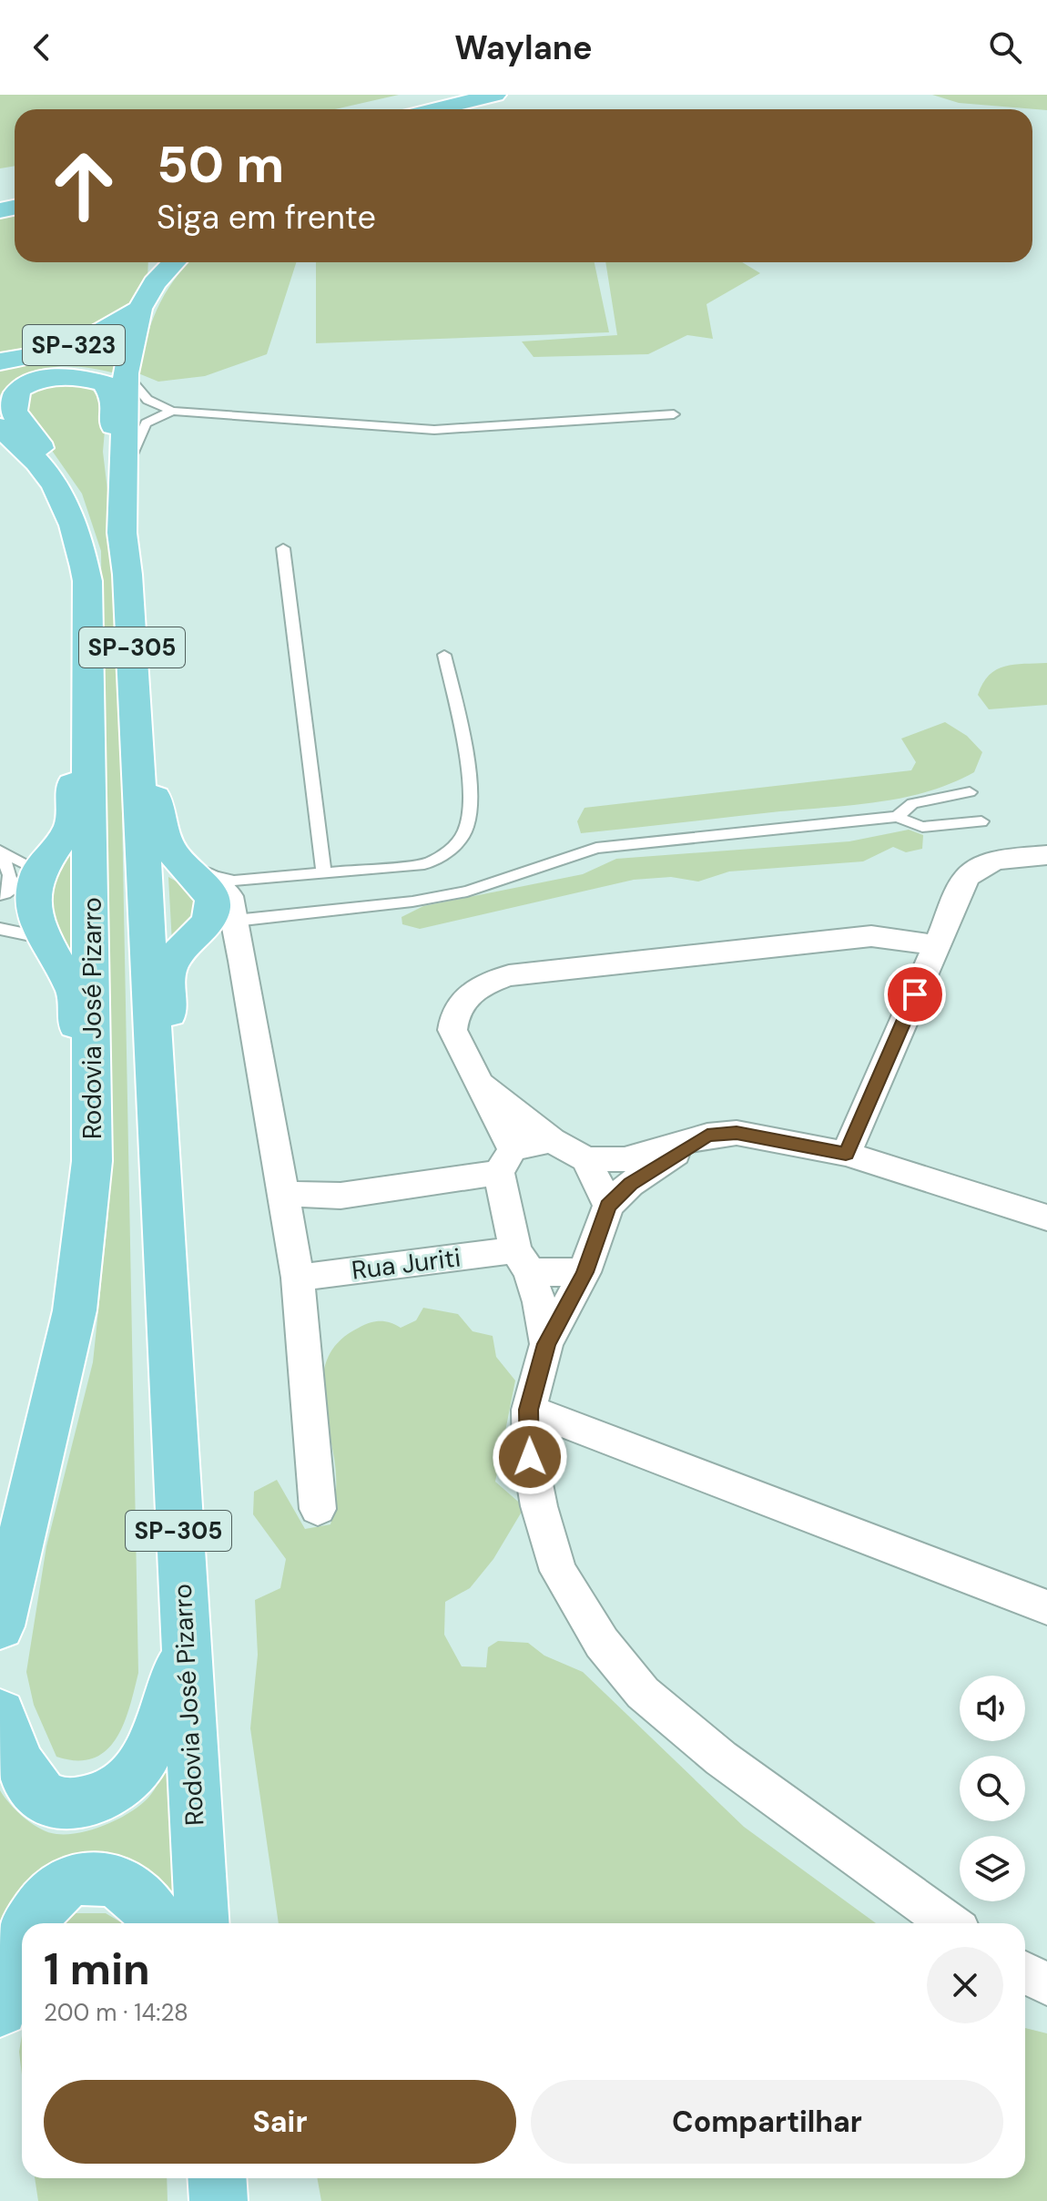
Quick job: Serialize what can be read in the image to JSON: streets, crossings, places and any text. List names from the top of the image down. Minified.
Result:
{"streets":{"main road":["SP-323","SP-305","Rodovia José Pizarro"],"street":["Rua Juriti"]},"crossings":[["SP-323","SP-305"]],"page":{"header":"Waylane","turn":["50 m","Siga em frente"],"heading":["1 min","200 m · 14:28"],"buttons":["Sair","Compartilhar"]}}
